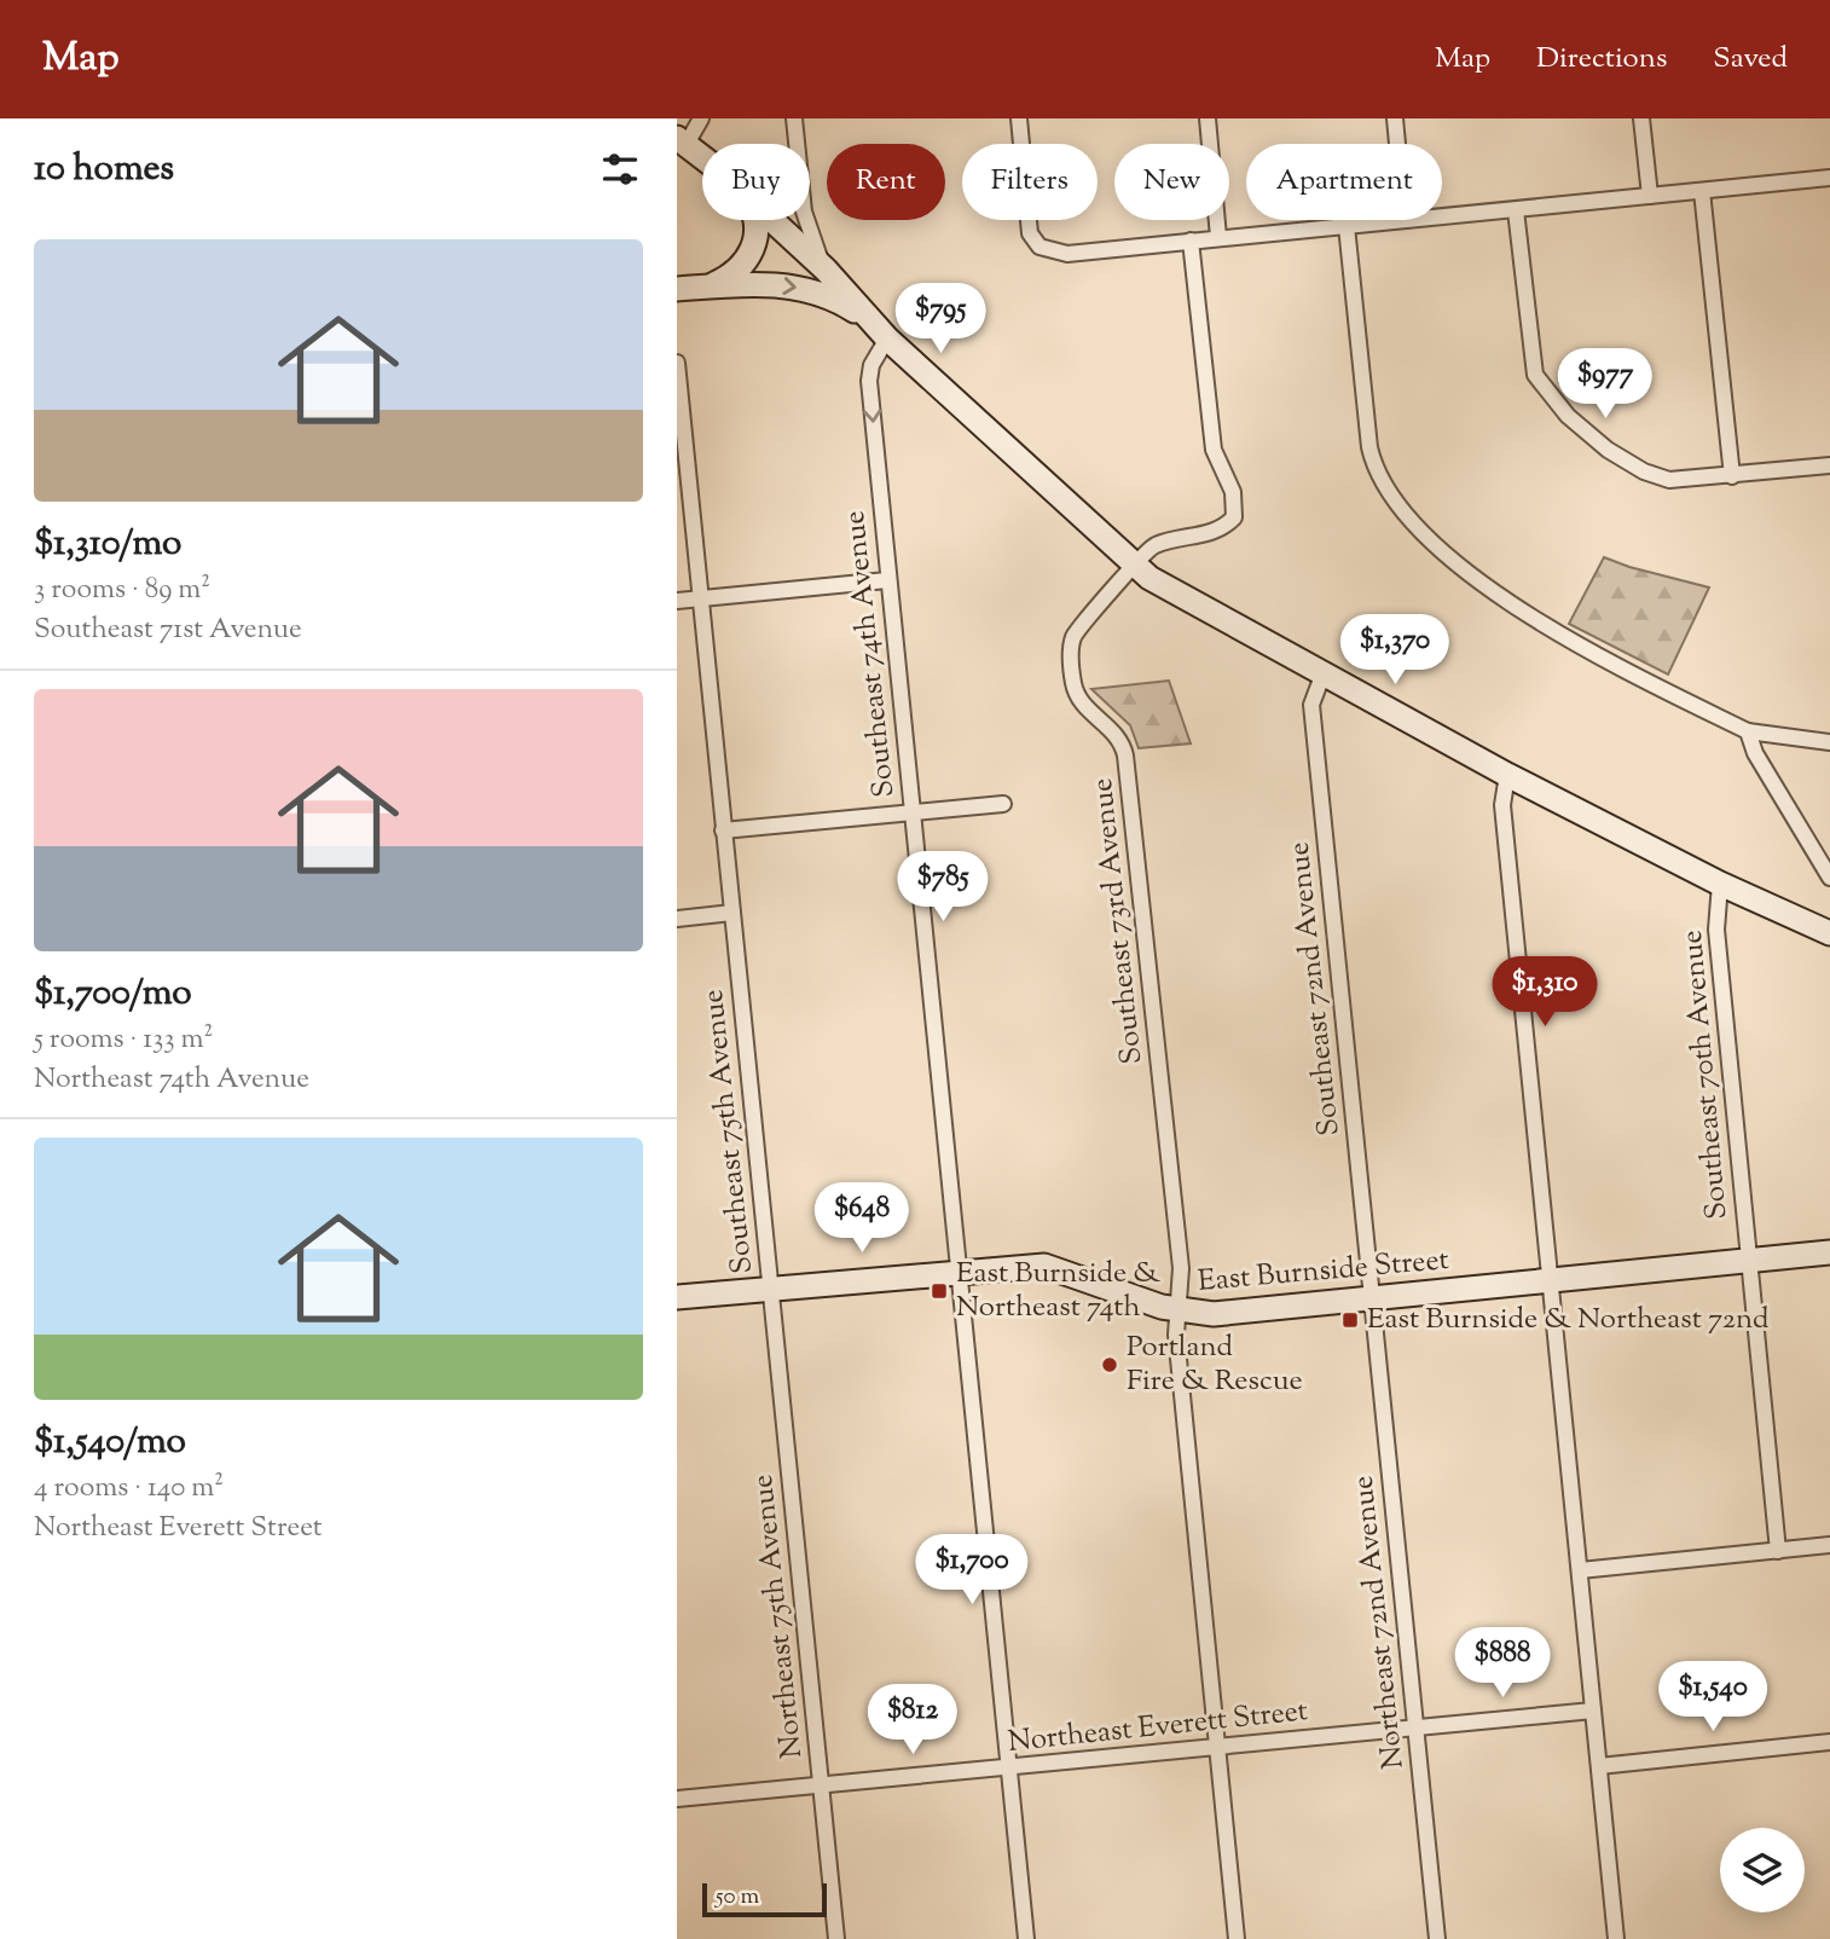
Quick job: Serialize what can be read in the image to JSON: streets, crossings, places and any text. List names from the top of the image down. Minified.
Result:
{"streets":{"main road":["East Burnside Street"],"street":["Southeast 74th Avenue","Southeast 73rd Avenue","Southeast 72nd Avenue","Southeast 70th Avenue","Southeast 75th Avenue","Northeast 75th Avenue","Northeast 72nd Avenue","Northeast Everett Street"]},"crossings":[["Southeast 74th Avenue","East Burnside Street"],["Southeast 74th Avenue","Northeast Everett Street"],["Southeast 73rd Avenue","East Burnside Street"],["Southeast 73rd Avenue","Northeast Everett Street"],["Southeast 72nd Avenue","East Burnside Street"],["Southeast 72nd Avenue","Northeast 72nd Avenue"],["Southeast 70th Avenue","East Burnside Street"],["Southeast 75th Avenue","East Burnside Street"],["Southeast 75th Avenue","Northeast 75th Avenue"],["East Burnside Street","Northeast 75th Avenue"],["East Burnside Street","Northeast 72nd Avenue"],["Northeast 75th Avenue","Northeast Everett Street"],["Northeast 72nd Avenue","Northeast Everett Street"]],"places":{"transit":["East Burnside & Northeast 74th","East Burnside & Northeast 72nd"],"other":["Portland Fire & Rescue"]},"scale_bar":"50 m","page":{"header":"Map","nav":["Map","Directions","Saved"],"heading":"10 homes","chip":["Buy","Rent","Filters","New","Apartment"],"list":[{"name":"$1,310/mo","note":"3 rooms · 89 m² · Southeast 71st Avenue"},{"name":"$1,700/mo","note":"5 rooms · 133 m² · Northeast 74th Avenue"},{"name":"$1,540/mo","note":"4 rooms · 140 m² · Northeast Everett Street"}],"price":["$795","$977","$1,370","$785","$1,310","$648","$1,700","$888","$1,540","$812"],"scale":"50 m"}}
